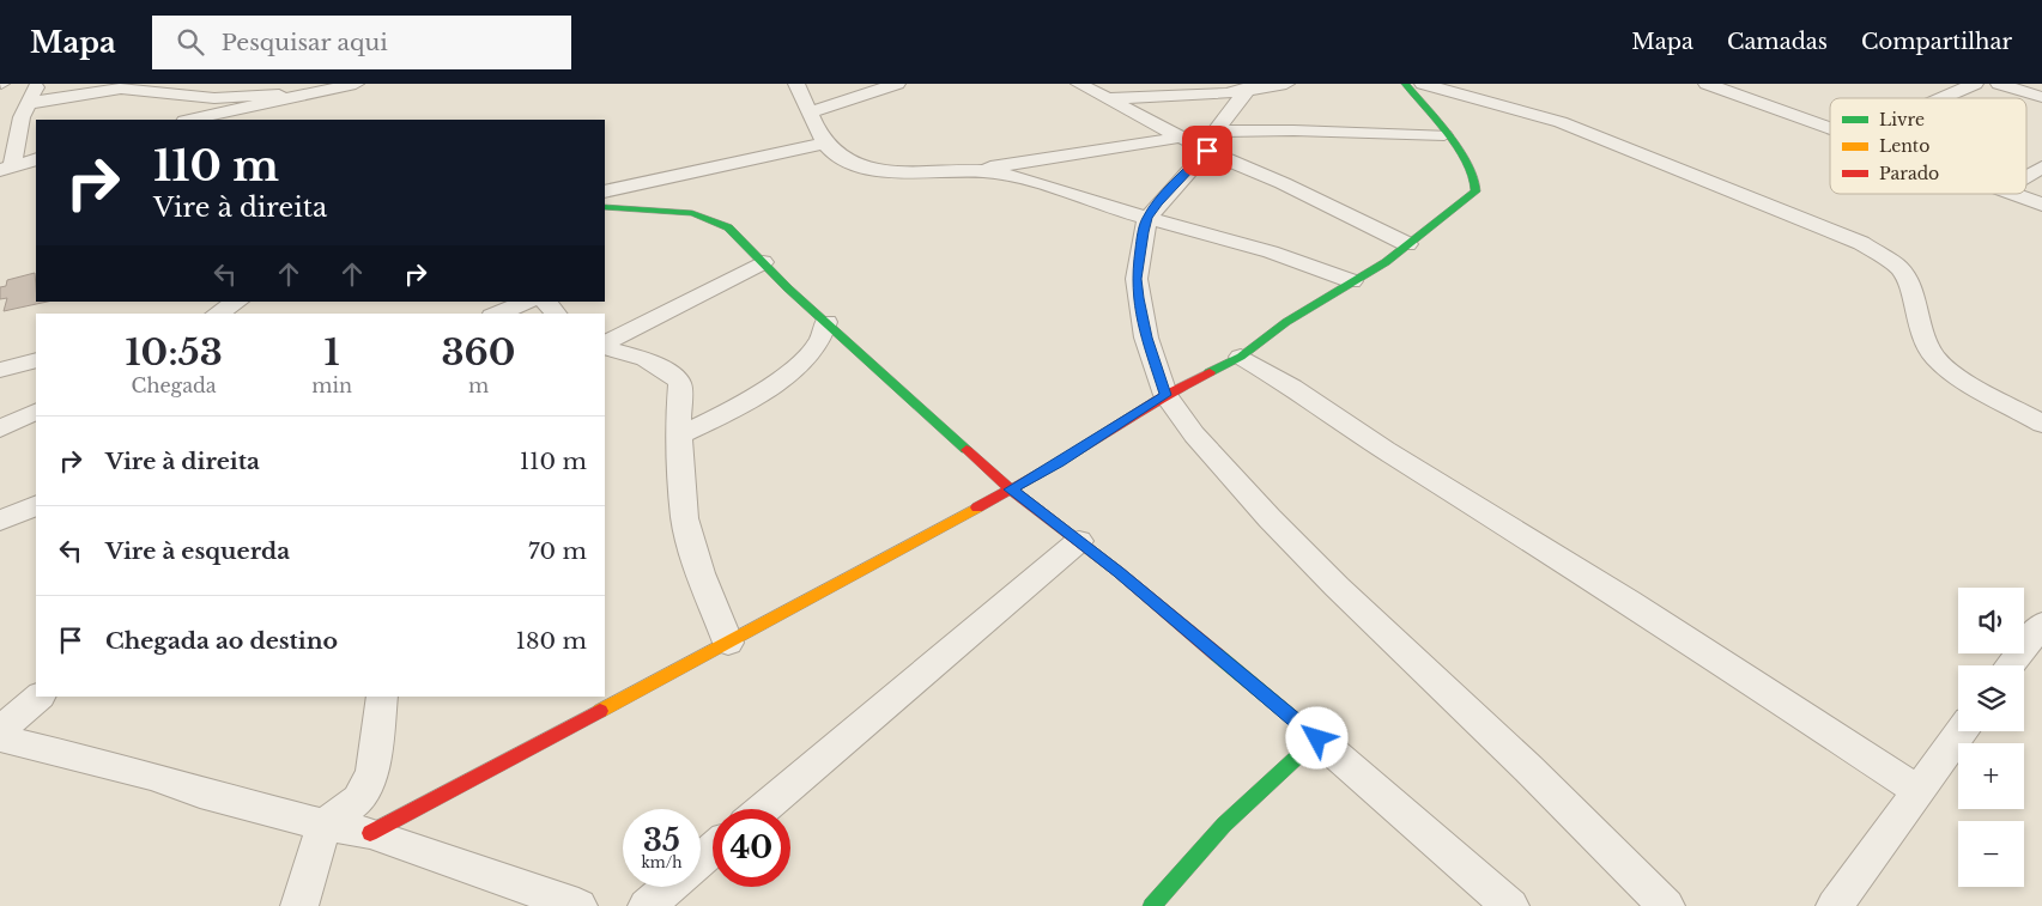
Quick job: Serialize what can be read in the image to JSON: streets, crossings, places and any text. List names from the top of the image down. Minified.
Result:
{"legend":["Livre","Lento","Parado"],"page":{"header":"Mapa","search":"Pesquisar aqui","nav":["Mapa","Camadas","Compartilhar"],"turn":["110 m","Vire à direita"],"eta":["10:53","Chegada","1","min","360","m"],"list":[{"name":"Vire à direita","value":"110 m"},{"name":"Vire à esquerda","value":"70 m"},{"name":"Chegada ao destino","value":"180 m"}],"map_buttons":["+","−"],"speed":"35 km/h","limit":"40"}}
